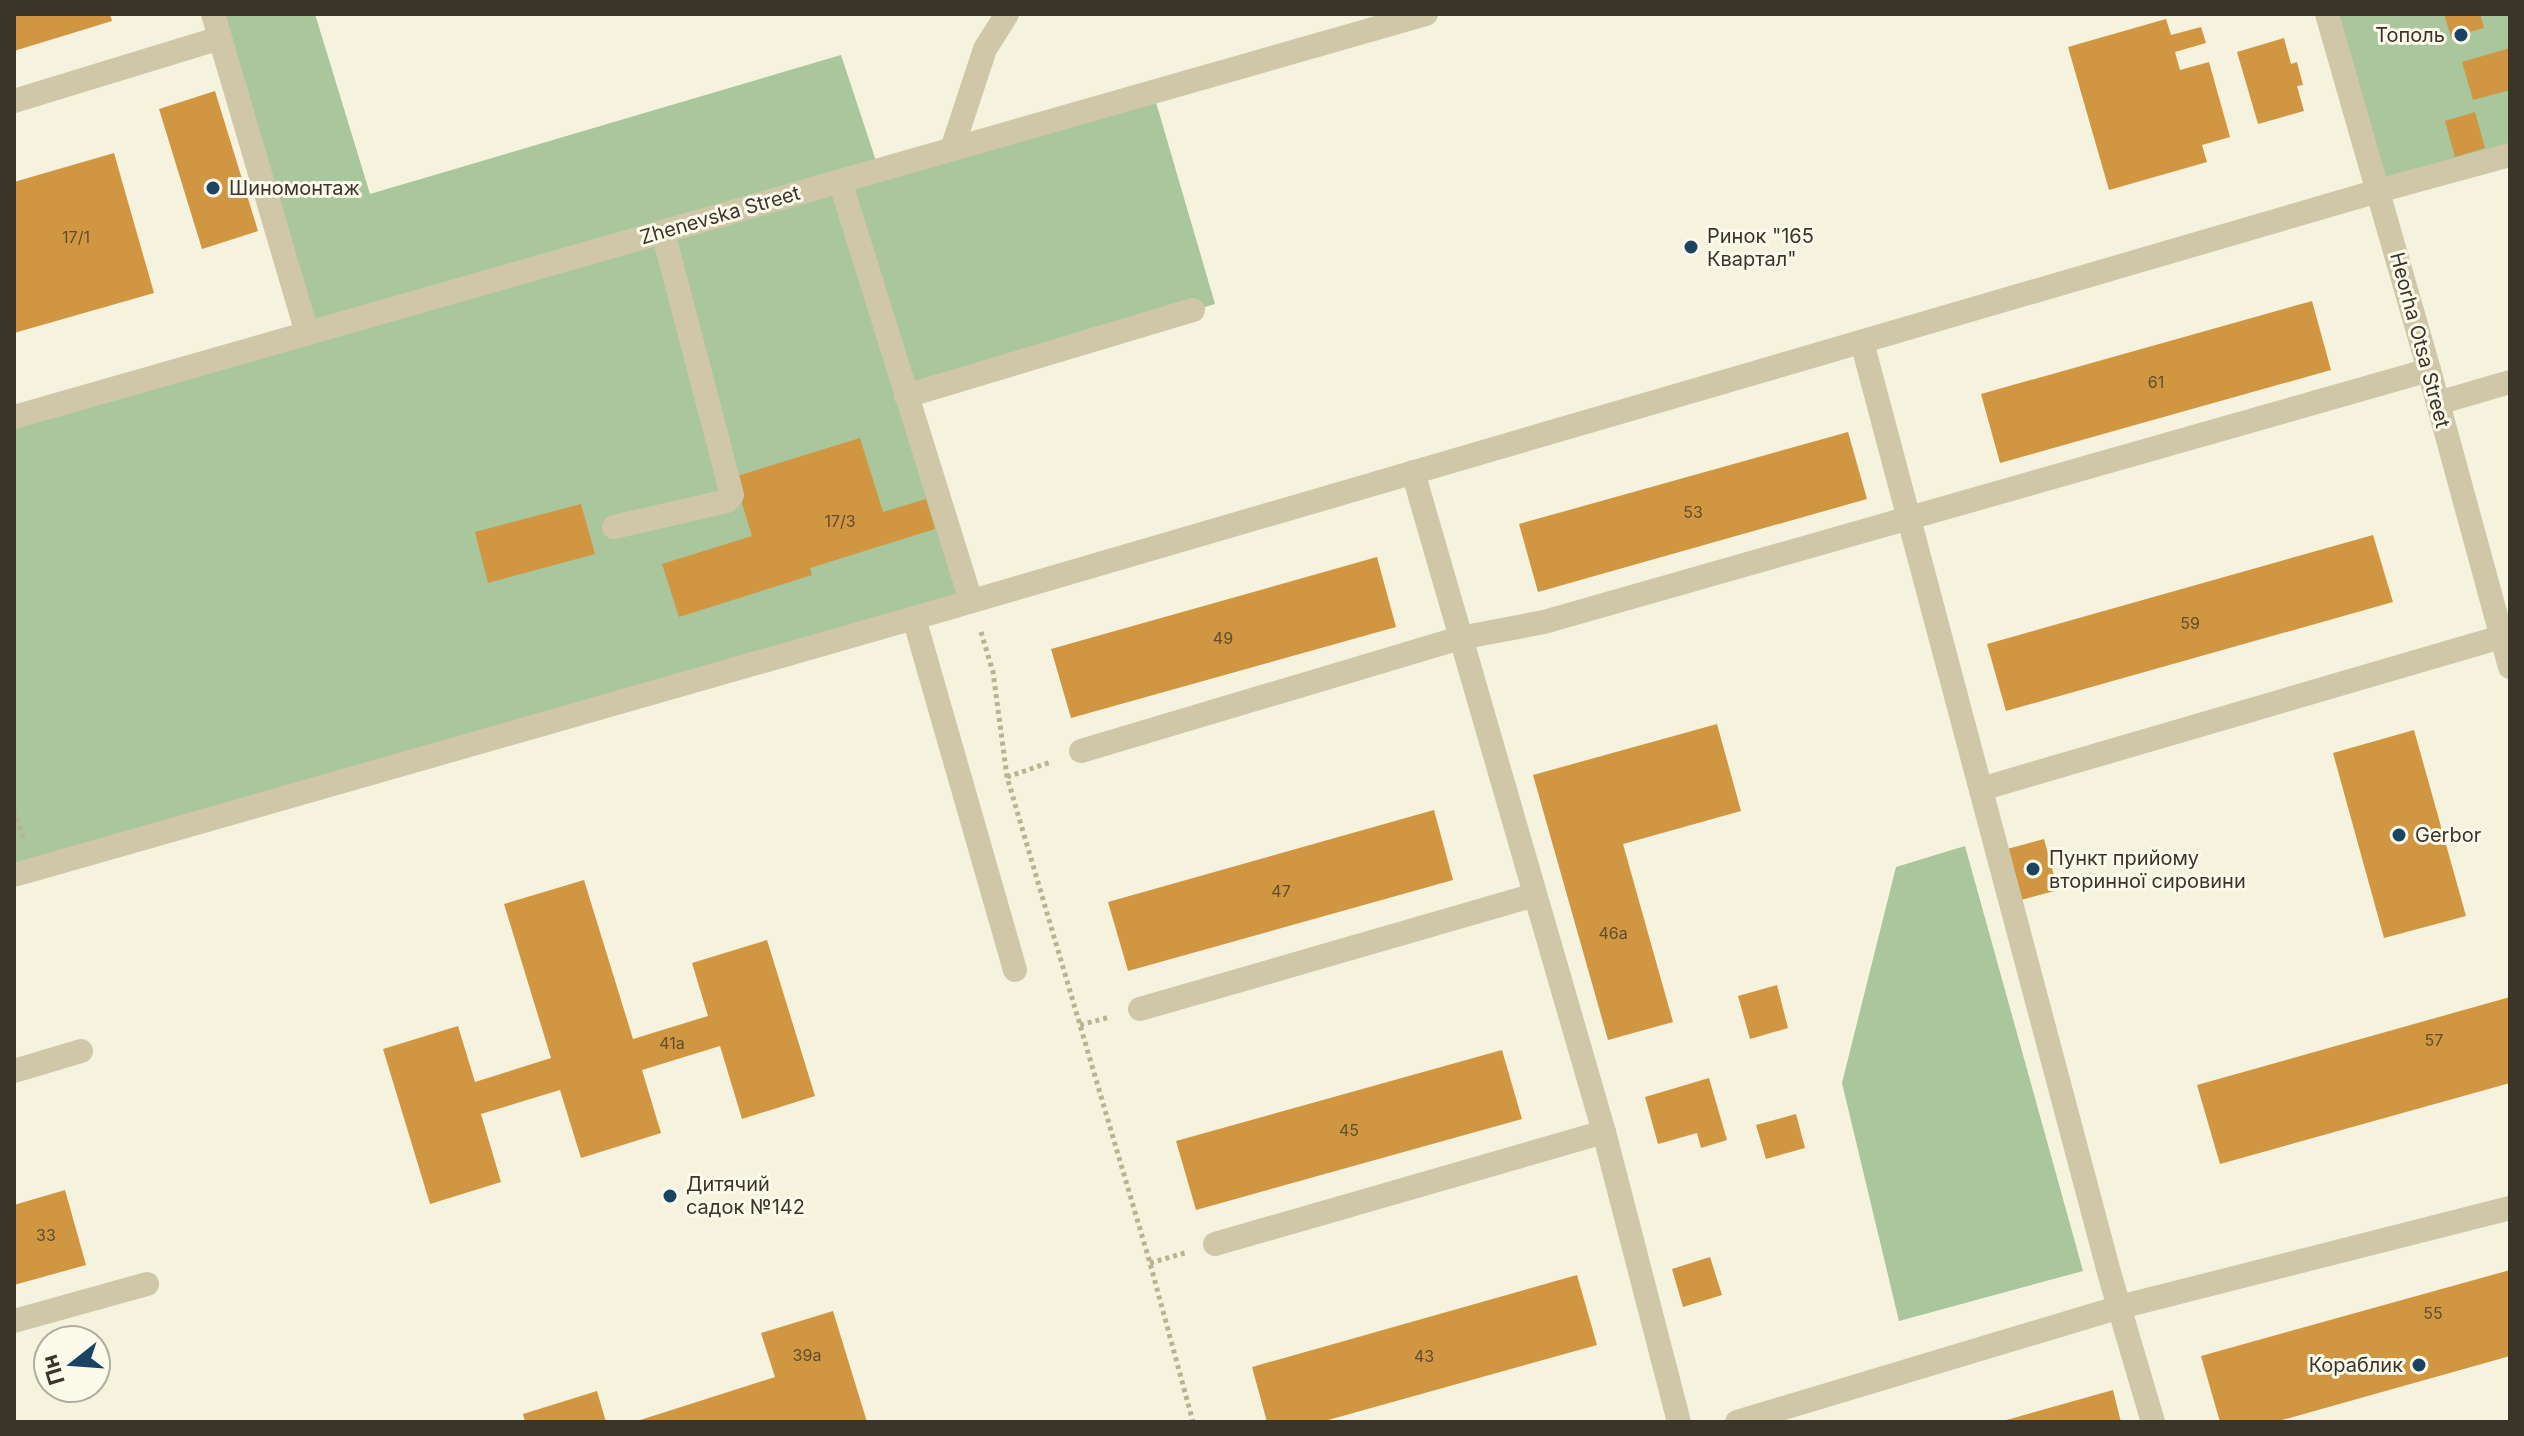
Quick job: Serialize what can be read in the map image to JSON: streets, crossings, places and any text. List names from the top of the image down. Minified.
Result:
{"streets":{"street":["Zhenevska Street","Heorha Otsa Street"]},"places":["Тополь","Шиномонтаж","Ринок \"165 Квартал\"","Gerbor","Пункт прийому вторинної сировини","Дитячий садок №142","Кораблик"],"house_numbers":["17/1","61","53","17/3","59","49","47","46а","57","41а","45","33","55","39а","43"],"north":"left"}
